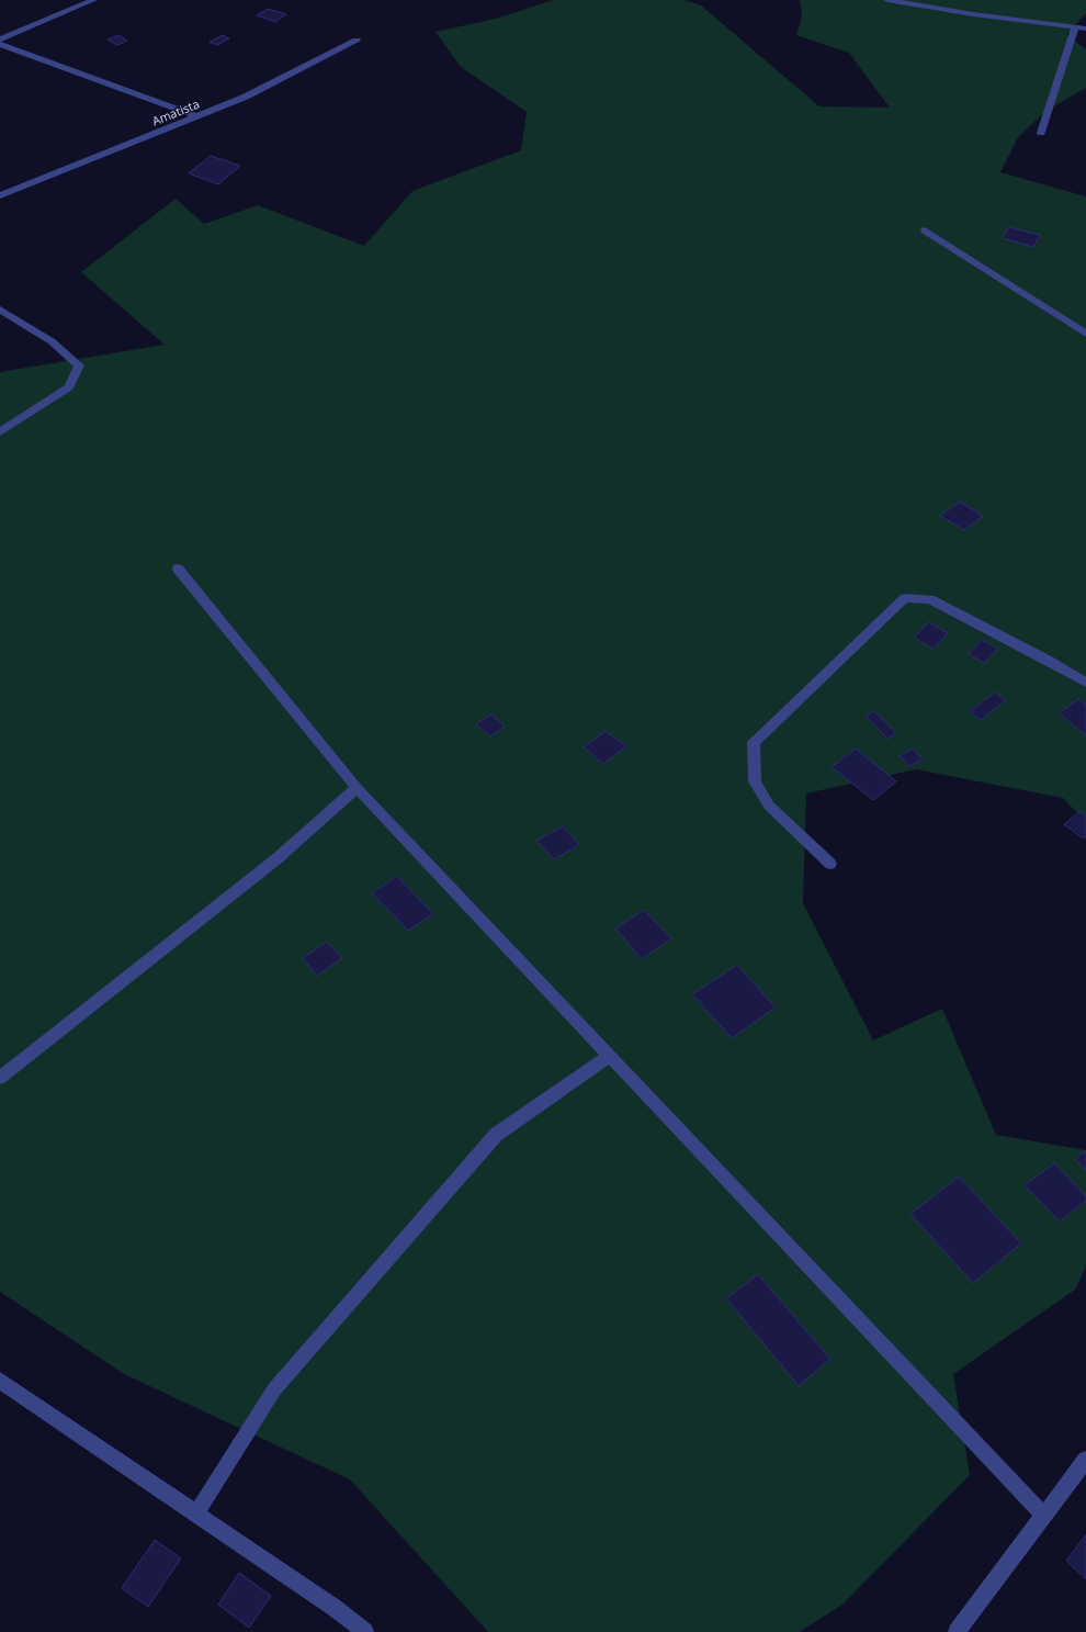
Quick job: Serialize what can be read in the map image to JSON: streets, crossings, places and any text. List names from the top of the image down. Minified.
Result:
{"streets":{"street":["Amatista"]}}
